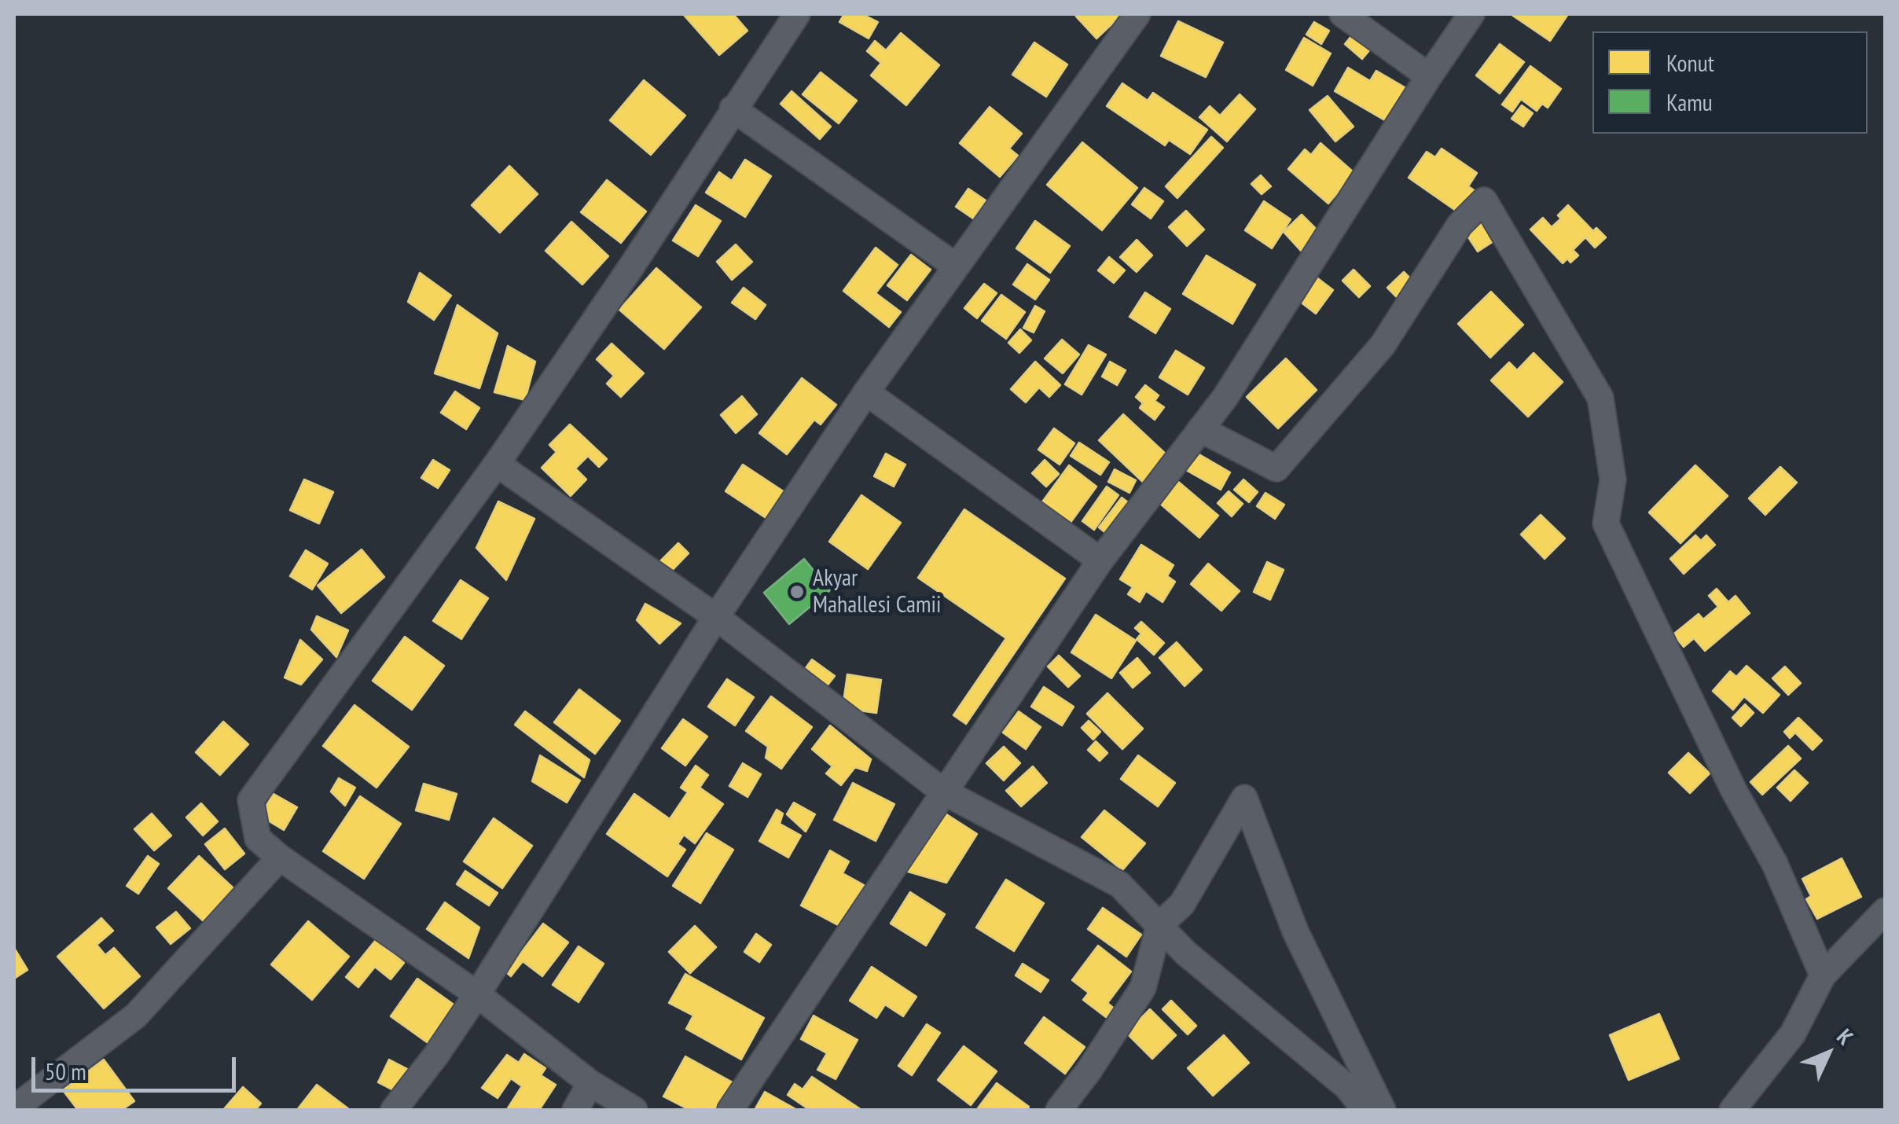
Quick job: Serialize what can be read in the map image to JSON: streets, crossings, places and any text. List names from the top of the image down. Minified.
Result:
{"places":["Akyar Mahallesi Camii"],"legend":["Konut","Kamu"],"scale_bar":"50 m","north":"top right"}
